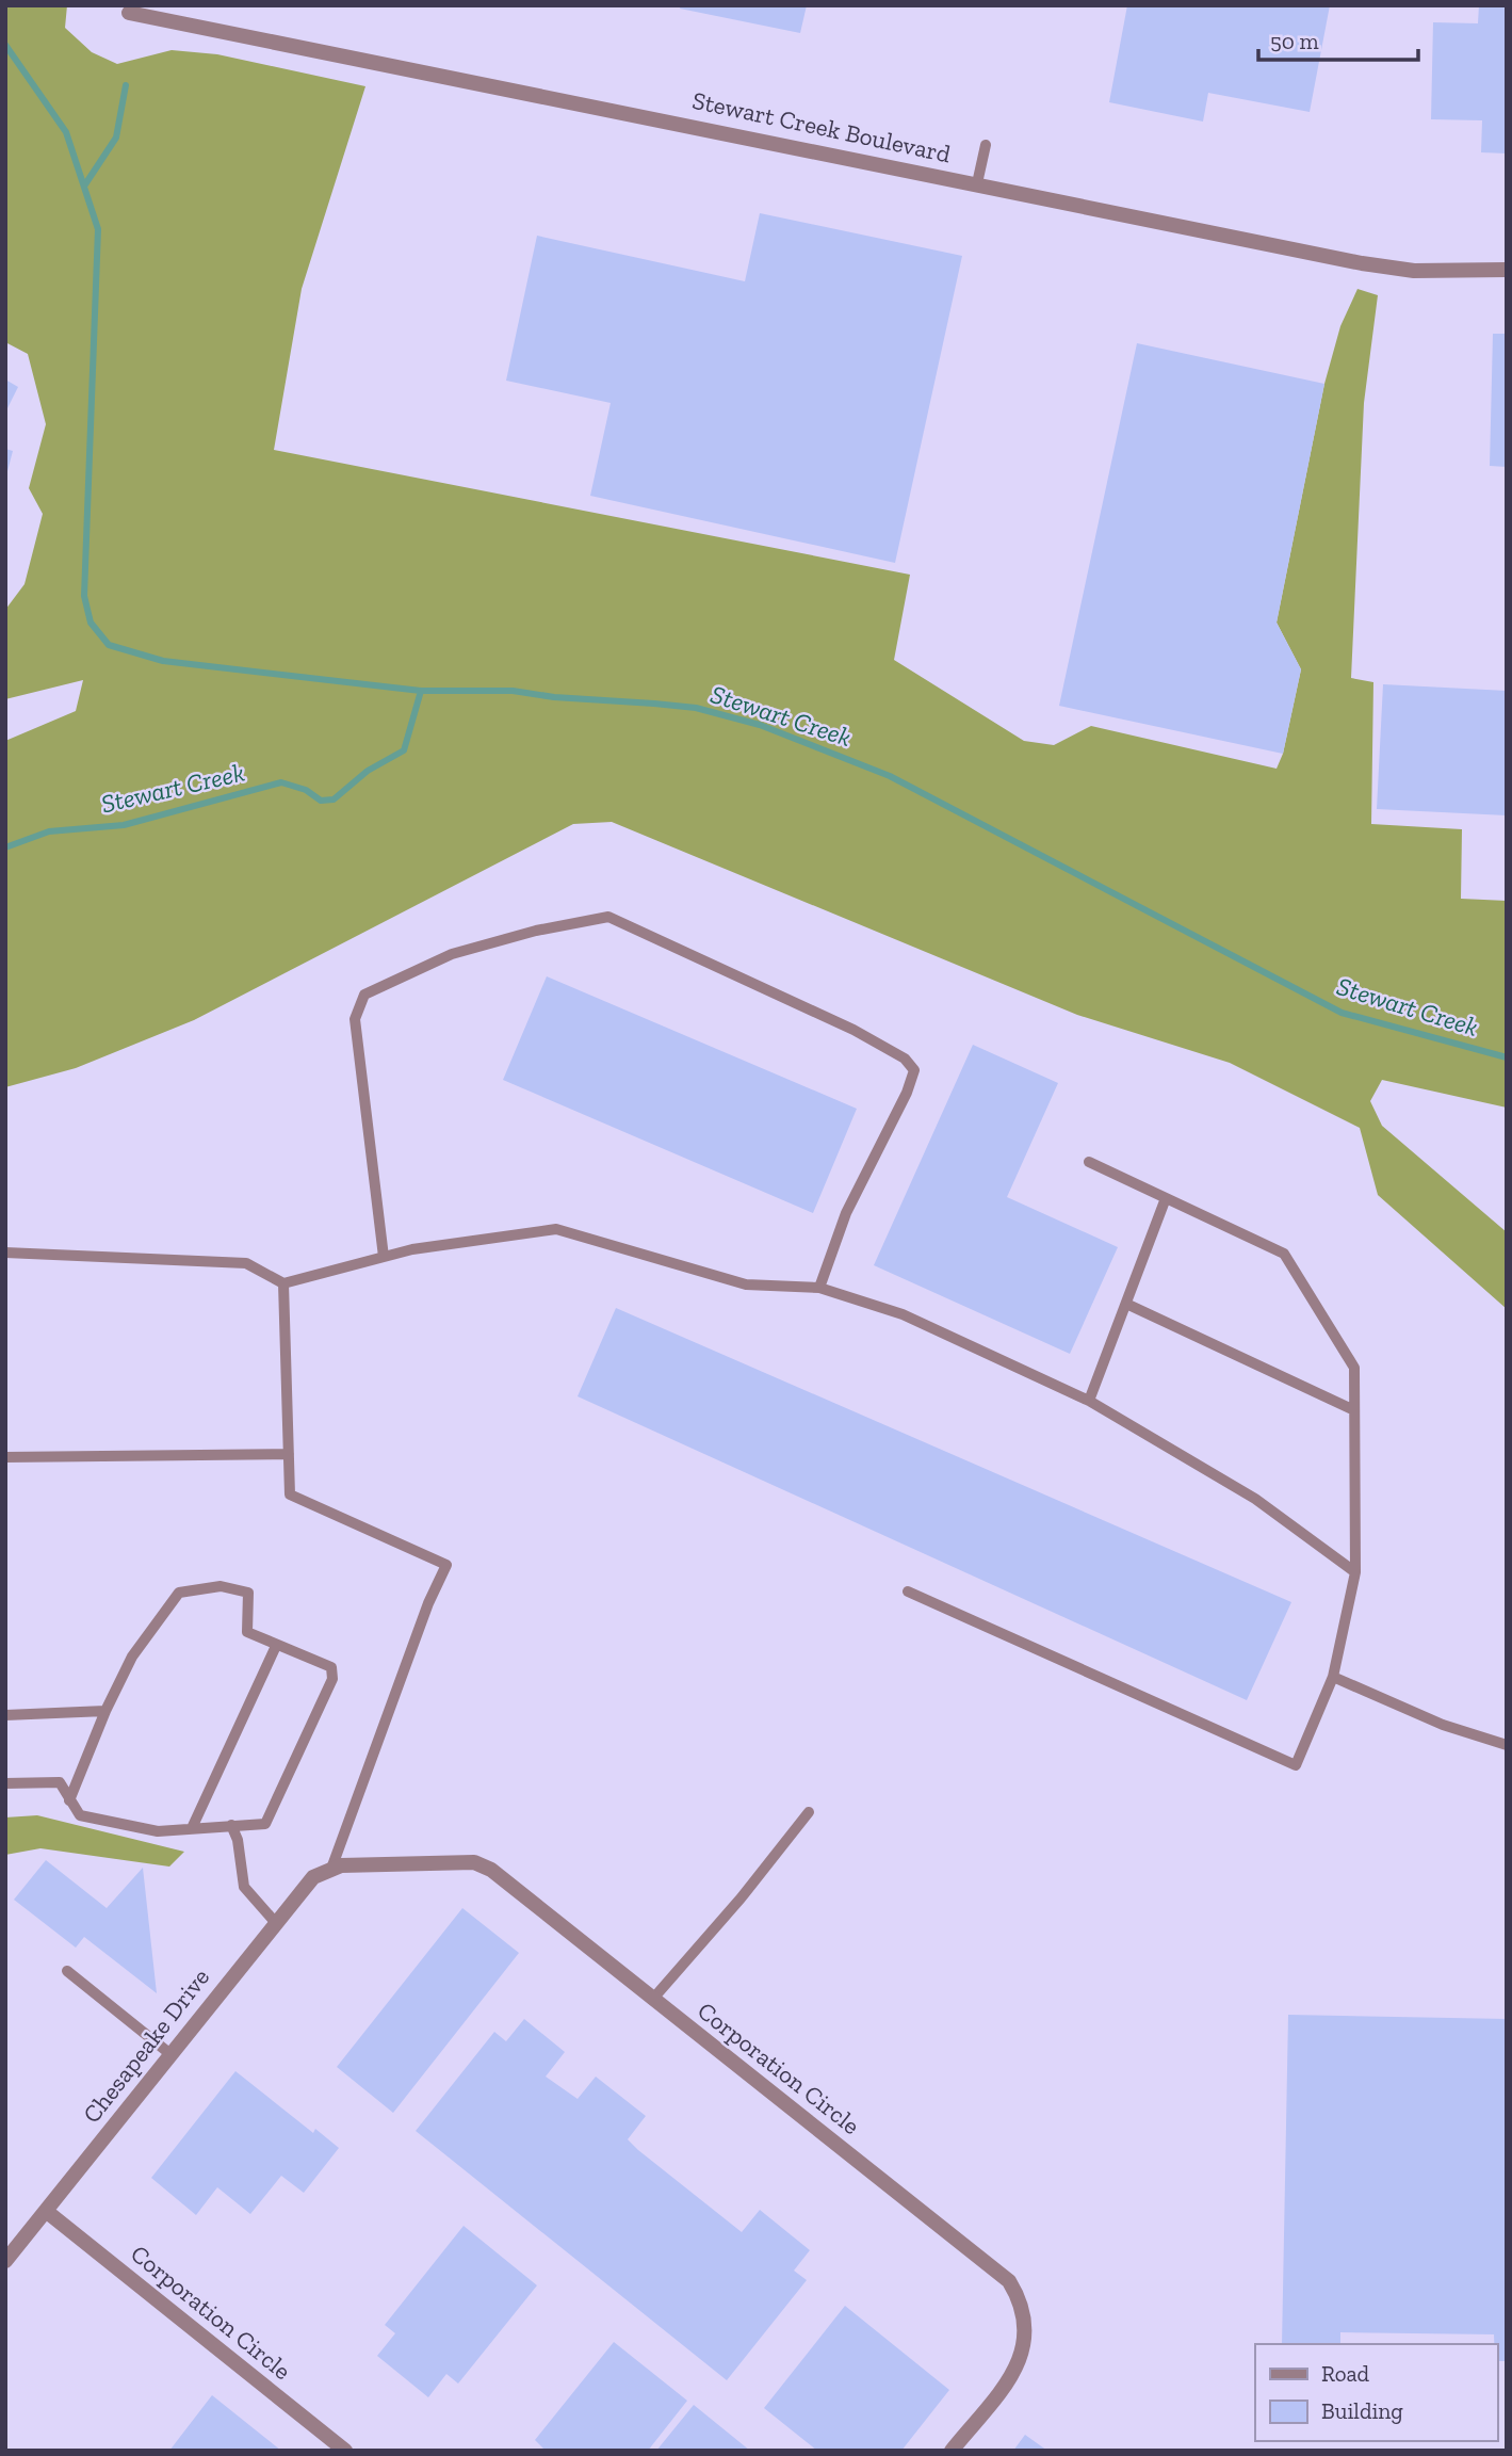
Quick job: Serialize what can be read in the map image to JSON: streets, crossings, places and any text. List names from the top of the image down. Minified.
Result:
{"streets":{"street":["Stewart Creek Boulevard","Chesapeake Drive","Corporation Circle"]},"crossings":[["Chesapeake Drive","Corporation Circle"]],"water":["Stewart Creek"],"legend":["Road","Building"],"scale_bar":"50 m"}
